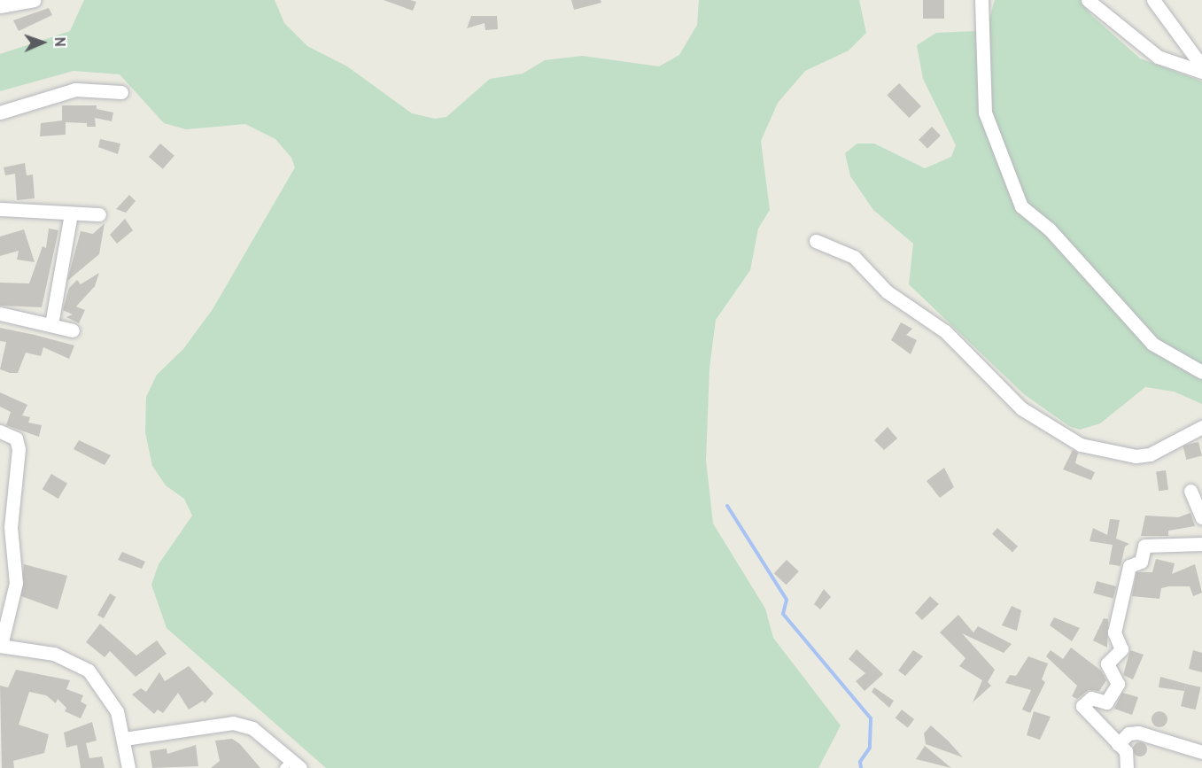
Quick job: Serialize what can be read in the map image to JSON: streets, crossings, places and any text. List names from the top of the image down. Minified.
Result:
{"north":"right"}
